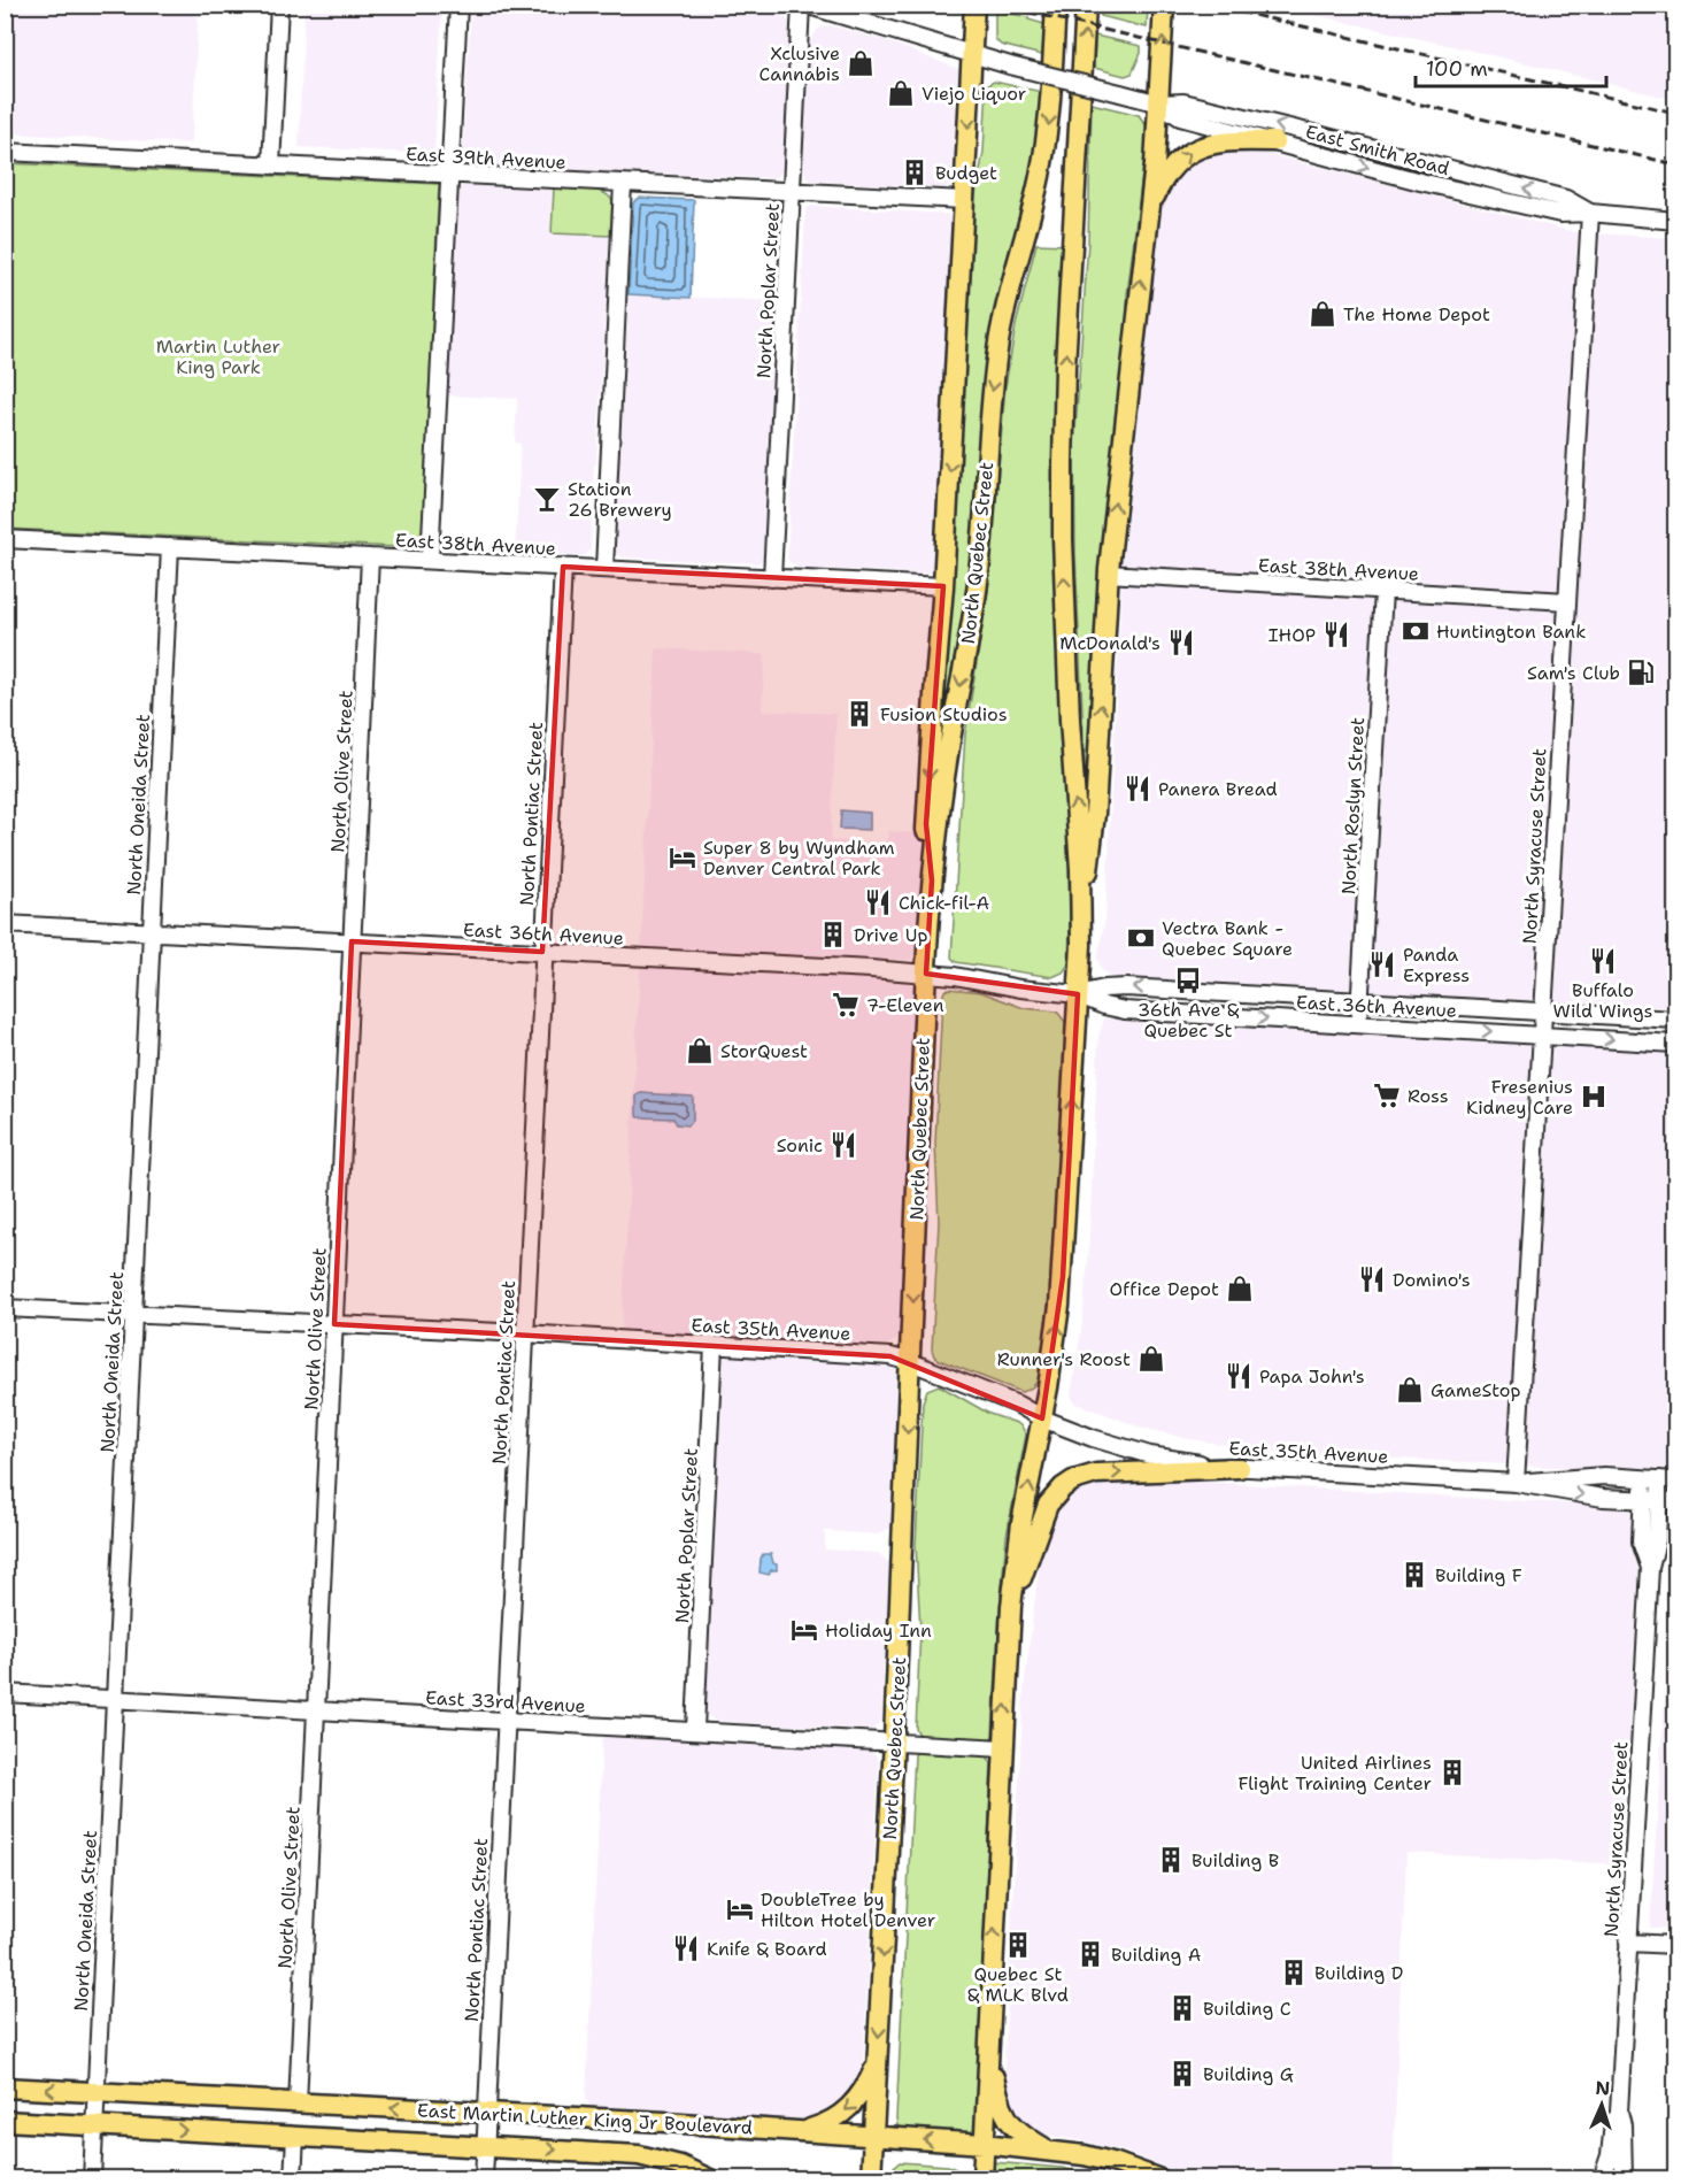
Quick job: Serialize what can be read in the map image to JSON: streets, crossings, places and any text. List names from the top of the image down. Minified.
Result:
{"streets":{"main road":["North Quebec Street","East Martin Luther King Jr Boulevard"],"street":["East Smith Road","East 39th Avenue","North Poplar Street","East 38th Avenue","North Olive Street","North Oneida Street","North Roslyn Street","North Pontiac Street","North Syracuse Street","East 36th Avenue","East 35th Avenue","East 33rd Avenue"]},"crossings":[["East Smith Road","North Poplar Street"],["East Smith Road","North Syracuse Street"],["East 39th Avenue","North Poplar Street"],["North Poplar Street","East 38th Avenue"],["North Poplar Street","East 35th Avenue"],["North Poplar Street","East 33rd Avenue"],["East 38th Avenue","North Olive Street"],["East 38th Avenue","North Oneida Street"],["East 38th Avenue","North Roslyn Street"],["East 38th Avenue","North Pontiac Street"],["East 38th Avenue","North Syracuse Street"],["North Quebec Street","East 36th Avenue"],["North Quebec Street","East 35th Avenue"],["North Quebec Street","East 33rd Avenue"],["North Quebec Street","East Martin Luther King Jr Boulevard"],["North Olive Street","East 36th Avenue"],["North Olive Street","East 35th Avenue"],["North Olive Street","East 33rd Avenue"],["North Olive Street","East Martin Luther King Jr Boulevard"],["North Oneida Street","East 36th Avenue"],["North Oneida Street","East 35th Avenue"],["North Oneida Street","East 33rd Avenue"],["North Oneida Street","East Martin Luther King Jr Boulevard"],["North Roslyn Street","East 36th Avenue"],["North Pontiac Street","East 36th Avenue"],["North Pontiac Street","East 35th Avenue"],["North Pontiac Street","East 33rd Avenue"],["North Pontiac Street","East Martin Luther King Jr Boulevard"],["North Syracuse Street","East 36th Avenue"],["North Syracuse Street","East 35th Avenue"]],"parks":["Martin Luther King Park"],"places":{"shop":["Xclusive Cannabis","Viejo Liquor","The Home Depot","StorQuest","Office Depot","Runner's Roost","GameStop"],"building":["Budget","Fusion Studios","Drive Up","Building F","United Airlines Flight Training Center","Building B","Quebec St & MLK Blvd","Building A","Building D","Building C","Building G"],"bar":["Station 26 Brewery"],"bank":["Huntington Bank","Vectra Bank - Quebec Square"],"restaurant":["IHOP","McDonald's","Panera Bread","Chick-fil-A","Buffalo Wild Wings","Panda Express","Sonic","Domino's","Papa John's","Knife & Board"],"fuel station":["Sam's Club"],"hotel":["Super 8 by Wyndham Denver Central Park","Holiday Inn","DoubleTree by Hilton Hotel Denver"],"bus stop":["36th Ave & Quebec St"],"supermarket":["7-Eleven","Ross"],"hospital":["Fresenius Kidney Care"]},"scale_bar":"100 m","north":"top"}
